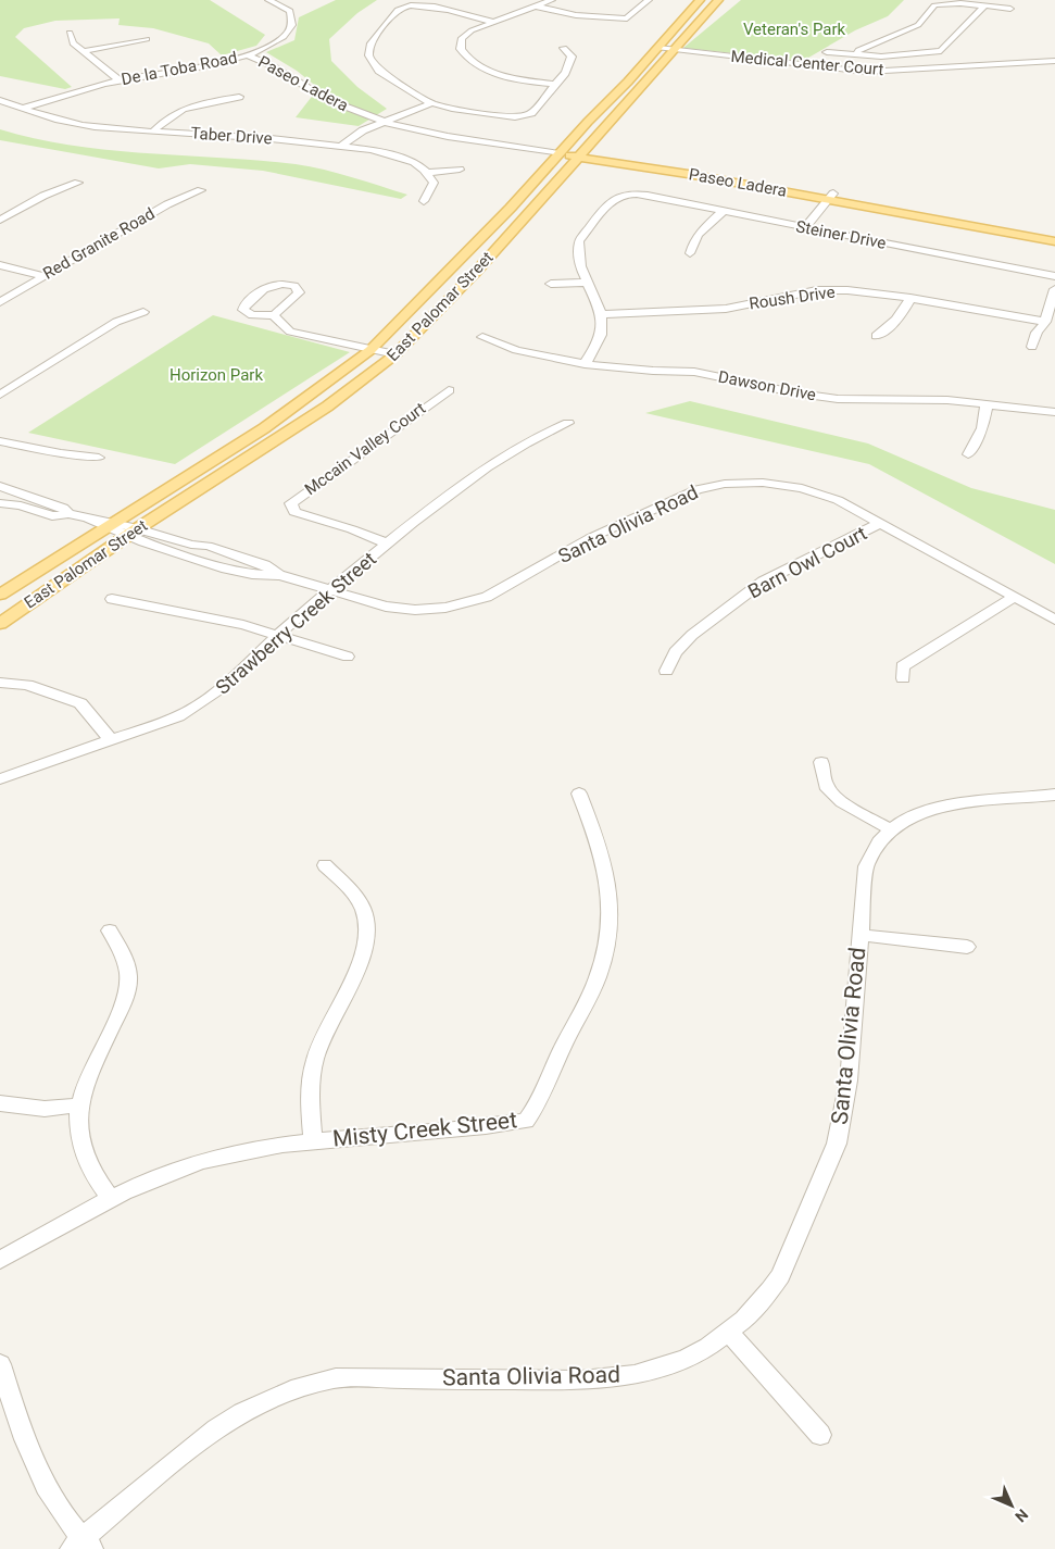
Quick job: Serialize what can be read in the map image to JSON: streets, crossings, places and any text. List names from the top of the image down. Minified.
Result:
{"streets":{"main road":["Paseo Ladera","East Palomar Street"],"street":["Medical Center Court","De la Toba Road","Taber Drive","Steiner Drive","Red Granite Road","Roush Drive","Dawson Drive","Mccain Valley Court","Santa Olivia Road","Barn Owl Court","Strawberry Creek Street","Misty Creek Street"]},"crossings":[["Medical Center Court","East Palomar Street"],["De la Toba Road","Paseo Ladera"],["De la Toba Road","Taber Drive"],["Paseo Ladera","East Palomar Street"],["East Palomar Street","Santa Olivia Road"],["Mccain Valley Court","Strawberry Creek Street"],["Santa Olivia Road","Barn Owl Court"],["Santa Olivia Road","Strawberry Creek Street"]],"parks":["Veteran's Park","Horizon Park"],"north":"bottom right"}
